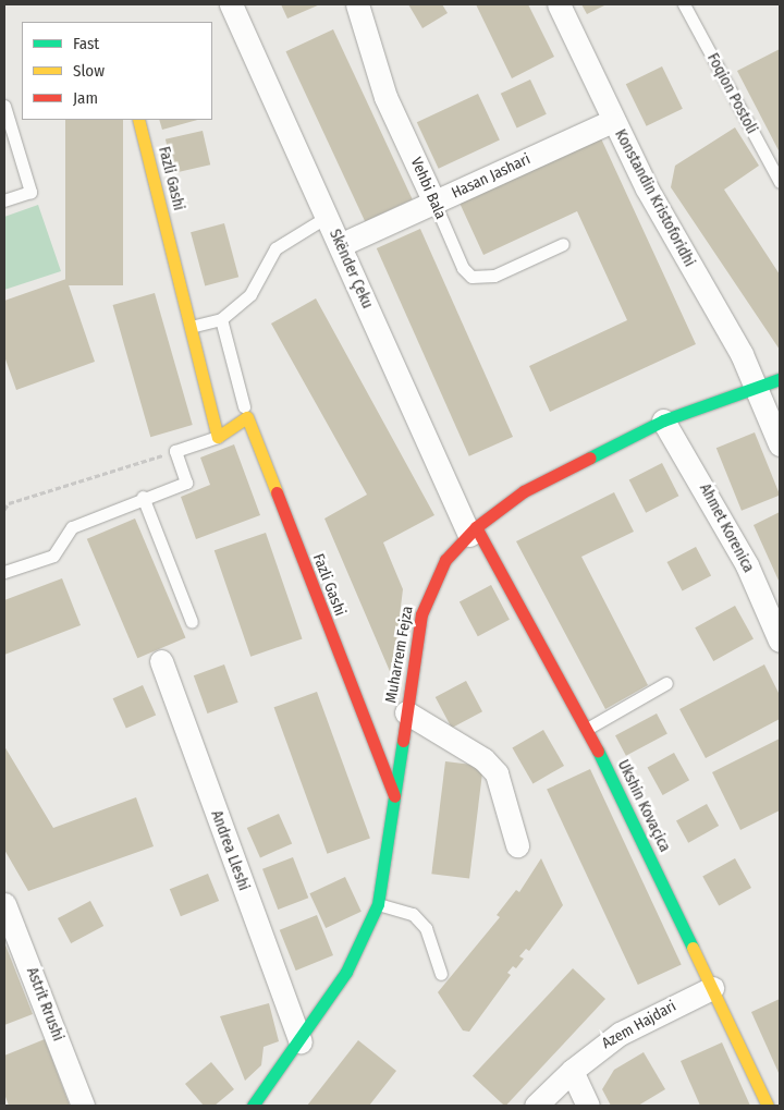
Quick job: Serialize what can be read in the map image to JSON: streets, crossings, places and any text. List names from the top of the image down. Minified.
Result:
{"streets":{"street":["Hasan Jashari","Fazli Gashi","Vehbi Bala","Konstandin Kristoforidhi","Skënder Çeku","Ahmet Korenica","Muharrem Fejza","Ukshin Kovaçica","Andrea Lleshi","Astrit Rrushi","Azem Hajdari"],"lane":["Foqion Postoli"]},"crossings":[["Hasan Jashari","Vehbi Bala"],["Hasan Jashari","Konstandin Kristoforidhi"],["Hasan Jashari","Skënder Çeku"],["Fazli Gashi","Muharrem Fejza"],["Konstandin Kristoforidhi","Muharrem Fejza"],["Skënder Çeku","Muharrem Fejza"],["Skënder Çeku","Ukshin Kovaçica"],["Ahmet Korenica","Muharrem Fejza"],["Muharrem Fejza","Ukshin Kovaçica"],["Muharrem Fejza","Andrea Lleshi"],["Ukshin Kovaçica","Azem Hajdari"]],"legend":["Fast","Slow","Jam"]}
